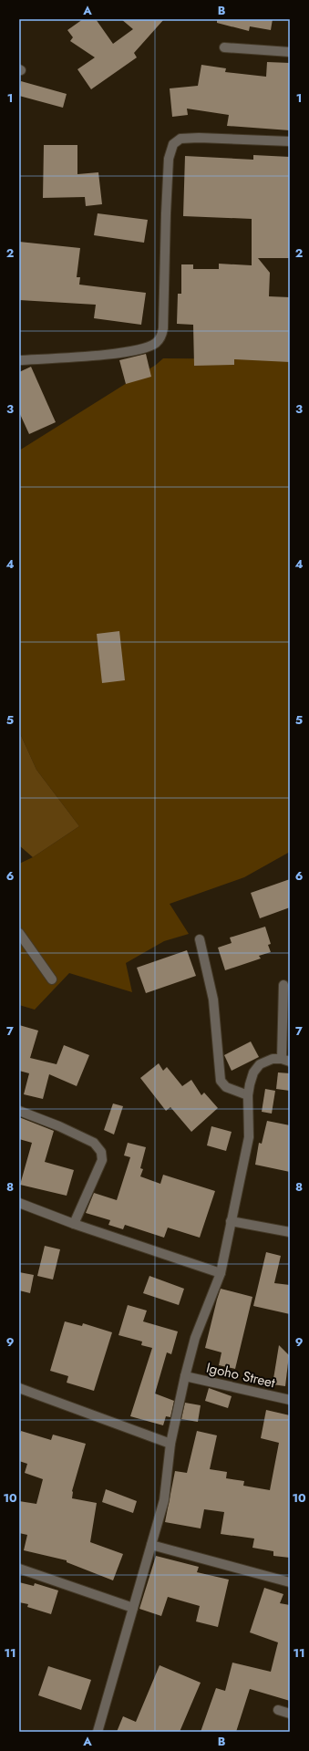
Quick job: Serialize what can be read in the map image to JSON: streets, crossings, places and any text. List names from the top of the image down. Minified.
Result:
{"streets":{"street":["Igoho Street"]},"grid":{"columns":["A","B"],"rows":["1","2","3","4","5","6","7","8","9","10","11"]}}
